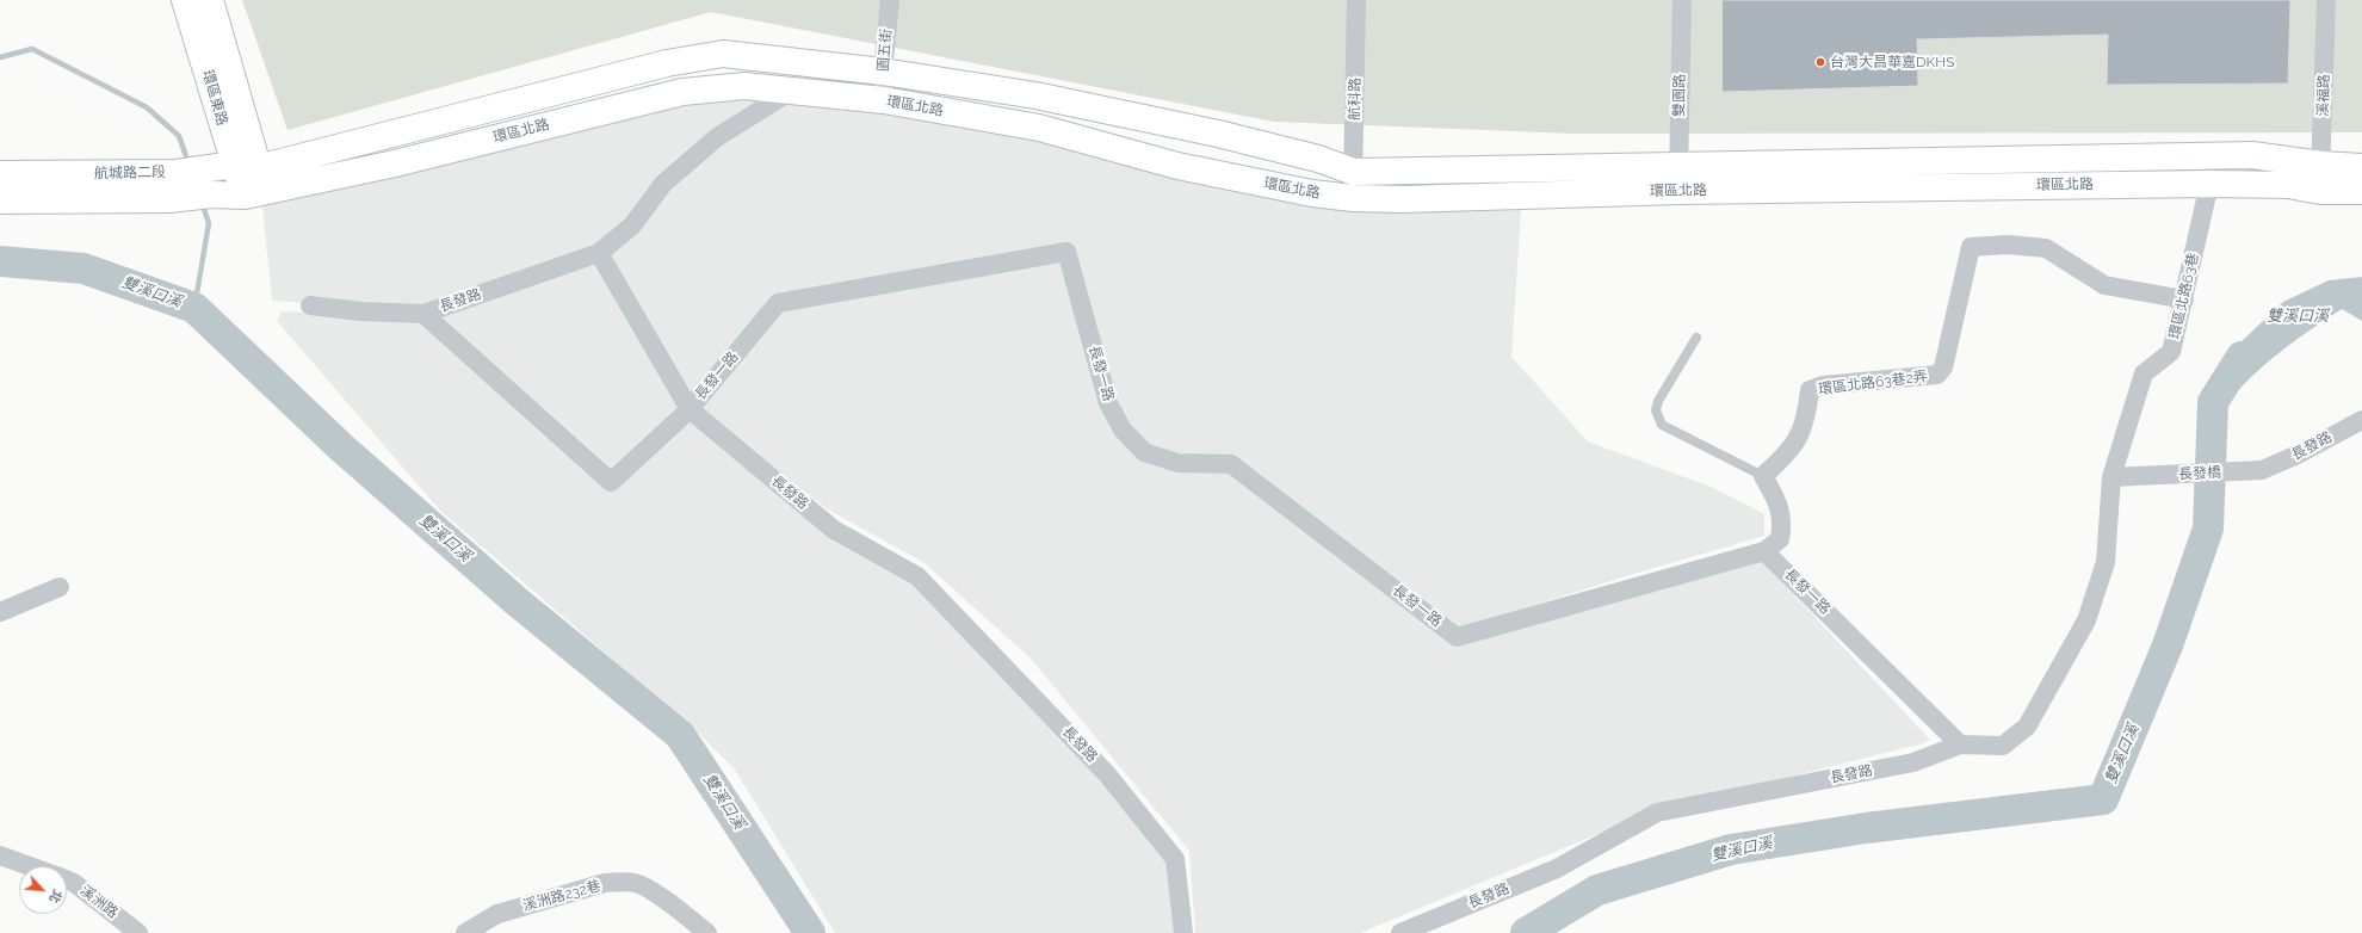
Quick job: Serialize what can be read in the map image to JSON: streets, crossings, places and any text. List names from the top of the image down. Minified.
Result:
{"streets":{"street":["園五街","雙園路","溪福路","環區東路","航科路","環區北路","航城路二段","環區北路63巷","長發路","長發一路","環區北路63巷2弄","長發橋","溪洲路232巷","溪洲路"]},"crossings":[["園五街","環區北路"],["雙園路","環區北路"],["溪福路","環區北路"],["環區東路","環區北路"],["環區東路","航城路二段"],["航科路","環區北路"],["環區北路","航城路二段"],["環區北路","環區北路63巷"],["環區北路63巷","長發路"],["環區北路63巷","環區北路63巷2弄"],["環區北路63巷","長發橋"],["長發路","長發一路"],["長發路","長發橋"]],"water":["雙溪口溪"],"places":["台灣大昌華嘉DKHS"],"north":"bottom right"}
